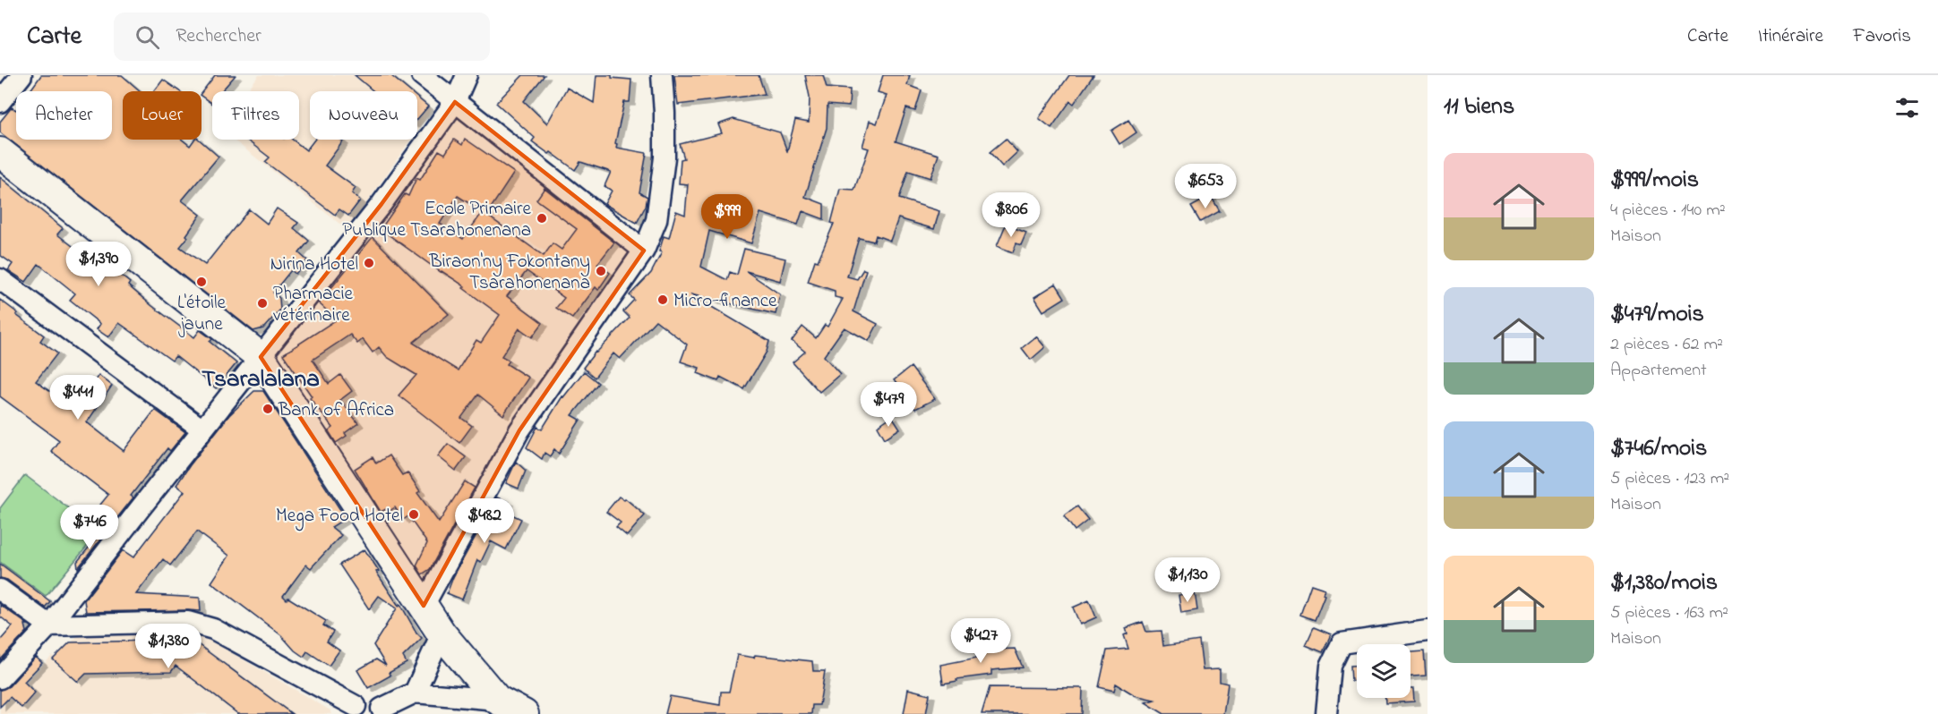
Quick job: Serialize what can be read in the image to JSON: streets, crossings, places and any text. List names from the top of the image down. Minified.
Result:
{"districts":["Tsaralalana"],"places":["Ecole Primaire Publique Tsarahonenana","Nirina Hotel","Biraon'ny Fokontany Tsarahonenana","L'étoile jaune","Micro-finance","Pharmacie vétérinaire","Bank of Africa","Mega Food Hotel"],"page":{"header":"Carte","search":"Rechercher","nav":["Carte","Itinéraire","Favoris"],"heading":"11 biens","chip":["Acheter","Louer","Filtres","Nouveau"],"list":[{"name":"$999/mois","note":"4 pièces · 140 m² · Maison"},{"name":"$479/mois","note":"2 pièces · 62 m² · Appartement"},{"name":"$746/mois","note":"5 pièces · 123 m² · Maison"},{"name":"$1,380/mois","note":"5 pièces · 163 m² · Maison"}],"price":["$653","$806","$999","$1,390","$441","$479","$482","$746","$1,130","$427","$1,380"]}}
